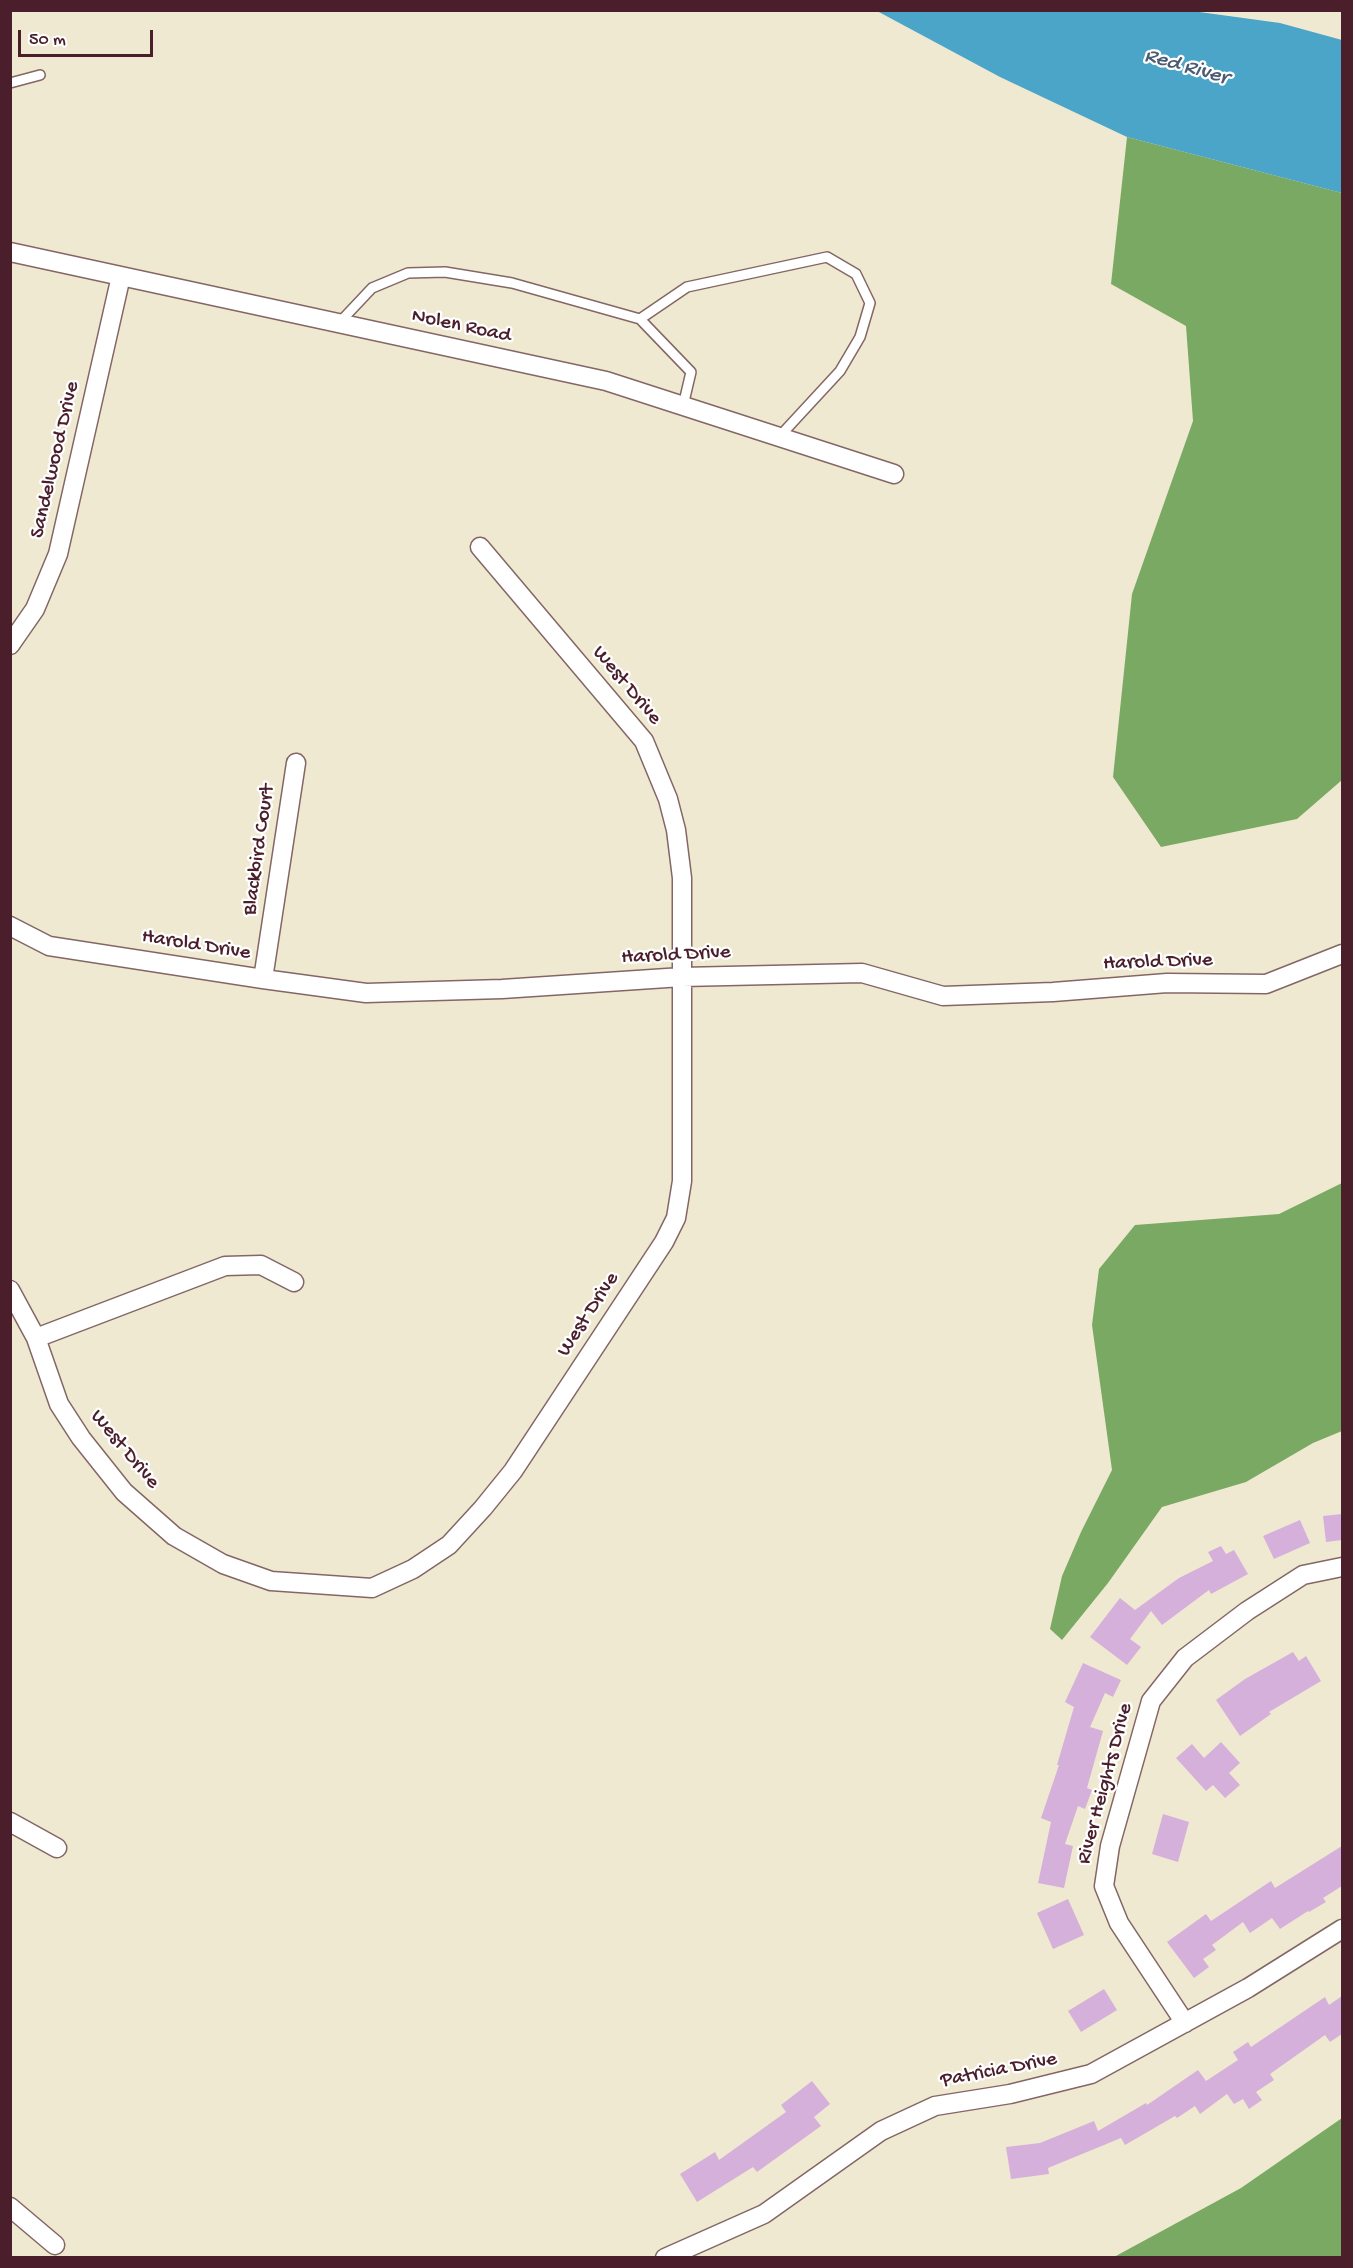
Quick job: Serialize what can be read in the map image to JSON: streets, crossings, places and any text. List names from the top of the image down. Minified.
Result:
{"streets":{"street":["Nolen Road","Sandelwood Drive","West Drive","Blackbird Court","Harold Drive","River Heights Drive","Patricia Drive"]},"crossings":[["Nolen Road","Sandelwood Drive"],["West Drive","Harold Drive"],["Blackbird Court","Harold Drive"],["River Heights Drive","Patricia Drive"]],"water":["Red River"],"scale_bar":"50 m"}
